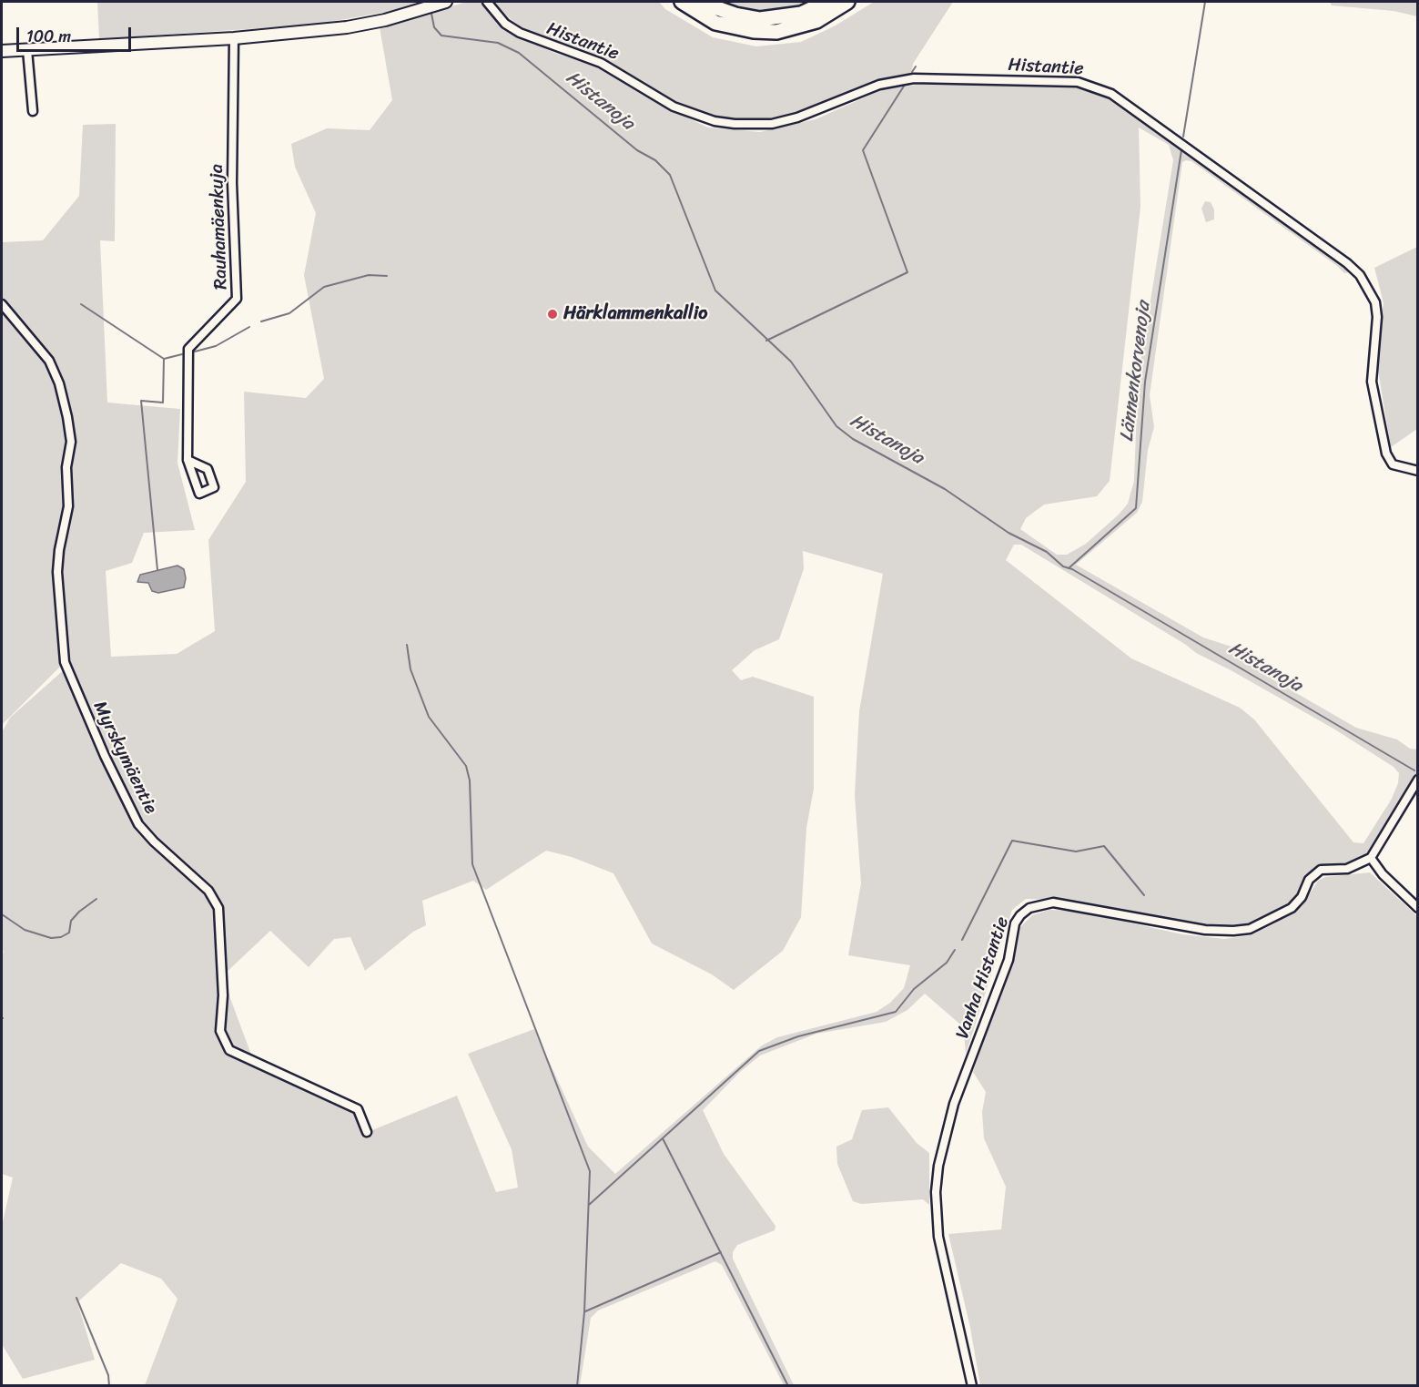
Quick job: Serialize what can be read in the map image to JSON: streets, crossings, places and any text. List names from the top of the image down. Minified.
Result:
{"streets":{"street":["Histantie","Rauhamäenkuja","Myrskymäentie","Vanha Histantie"]},"water":["Histanoja","Lännenkorvenoja"],"places":["Härklammenkallio"],"scale_bar":"100 m"}
